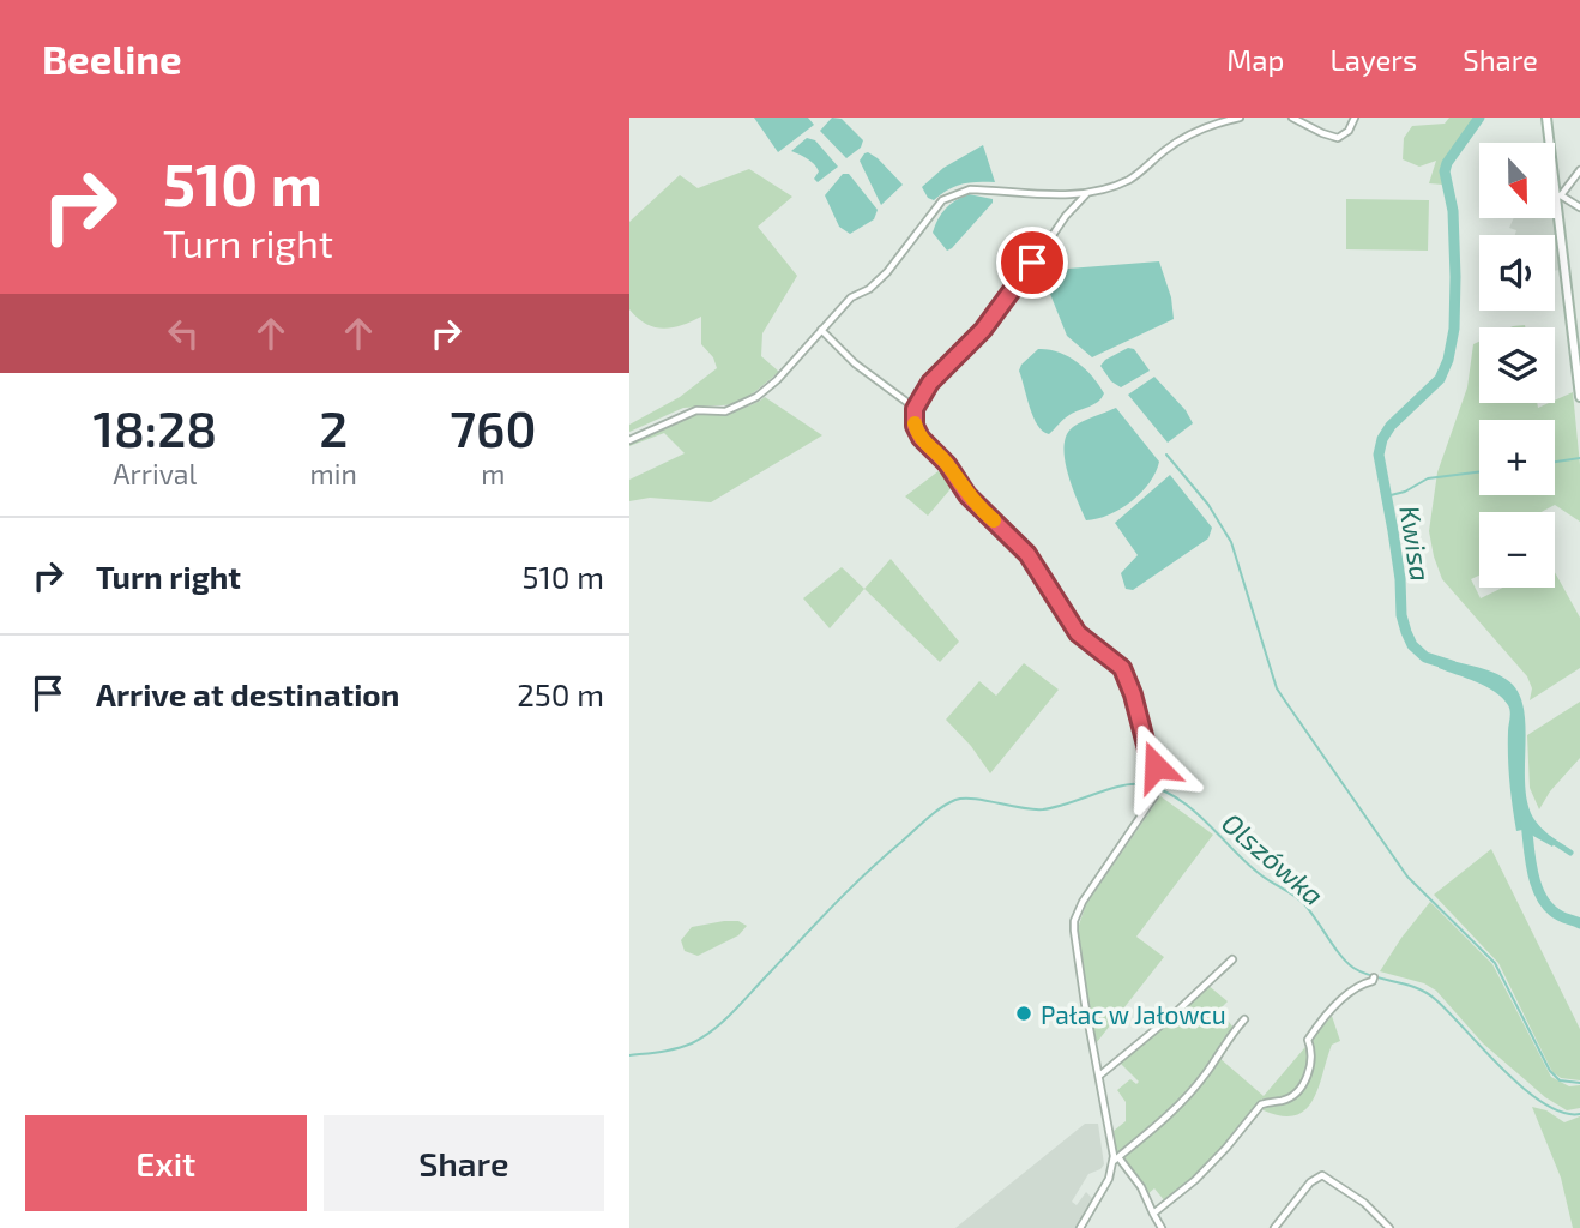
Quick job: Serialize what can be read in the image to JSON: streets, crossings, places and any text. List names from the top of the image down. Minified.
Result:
{"water":["Kwisa","Olszówka"],"places":["Pałac w Jałowcu"],"north":"bottom","page":{"header":"Beeline","nav":["Map","Layers","Share"],"turn":["510 m","Turn right"],"map_buttons":["+","−"],"eta":["18:28","Arrival","2","min","760","m"],"list":[{"name":"Turn right","value":"510 m"},{"name":"Arrive at destination","value":"250 m"}],"buttons":["Exit","Share"]}}
